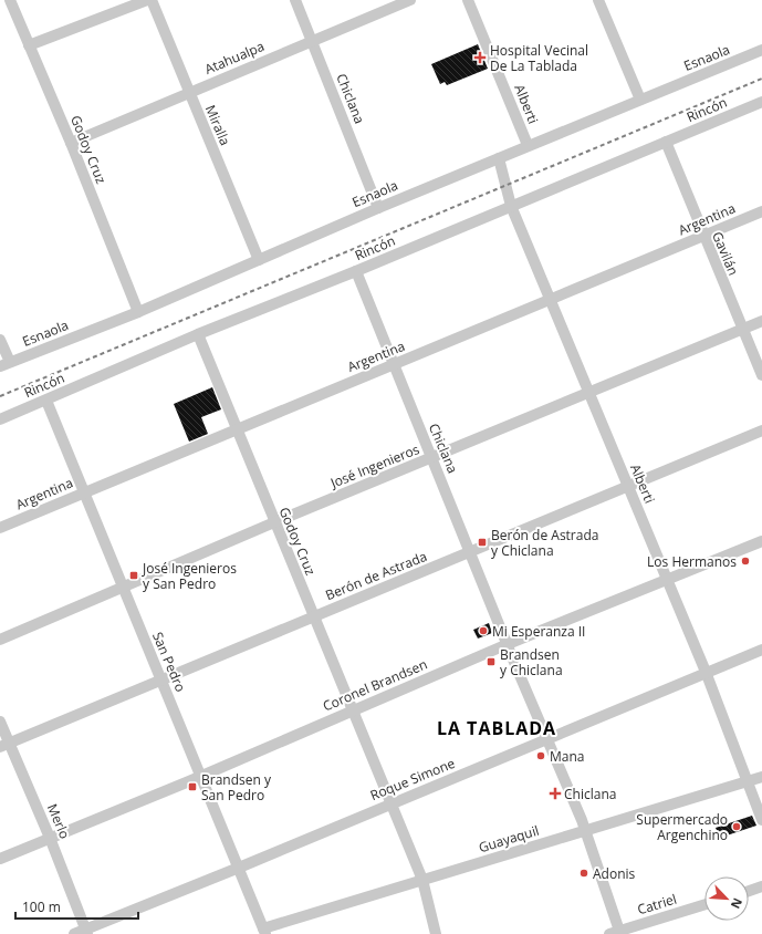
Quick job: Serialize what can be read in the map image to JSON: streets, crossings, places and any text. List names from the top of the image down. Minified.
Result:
{"streets":{"street":["Atahualpa","Esnaola","Chiclana","Alberti","Rincón","Miralla","Godoy Cruz","Argentina","Gavilán","José Ingenieros","Berón de Astrada","San Pedro","Coronel Brandsen","Roque Simone","Merlo","Guayaquil","Catriel"]},"crossings":[["Atahualpa","Chiclana"],["Atahualpa","Miralla"],["Atahualpa","Godoy Cruz"],["Esnaola","Chiclana"],["Esnaola","Alberti"],["Esnaola","Miralla"],["Esnaola","Godoy Cruz"],["Chiclana","Rincón"],["Chiclana","Argentina"],["Chiclana","José Ingenieros"],["Chiclana","Berón de Astrada"],["Chiclana","Coronel Brandsen"],["Chiclana","Roque Simone"],["Chiclana","Guayaquil"],["Chiclana","Catriel"],["Alberti","Rincón"],["Alberti","Argentina"],["Alberti","José Ingenieros"],["Alberti","Berón de Astrada"],["Alberti","Coronel Brandsen"],["Alberti","Roque Simone"],["Alberti","Guayaquil"],["Rincón","Godoy Cruz"],["Rincón","Gavilán"],["Rincón","San Pedro"],["Godoy Cruz","Argentina"],["Godoy Cruz","José Ingenieros"],["Godoy Cruz","Berón de Astrada"],["Godoy Cruz","Coronel Brandsen"],["Godoy Cruz","Roque Simone"],["Godoy Cruz","Guayaquil"],["Argentina","Gavilán"],["Argentina","San Pedro"],["Gavilán","José Ingenieros"],["José Ingenieros","San Pedro"],["Berón de Astrada","San Pedro"],["Berón de Astrada","Merlo"],["San Pedro","Coronel Brandsen"],["San Pedro","Roque Simone"],["San Pedro","Guayaquil"],["Coronel Brandsen","Merlo"],["Roque Simone","Merlo"]],"districts":["LA TABLADA"],"places":{"health":["Hospital Vecinal De La Tablada","Chiclana"],"transit":["Berón de Astrada y Chiclana","José Ingenieros y San Pedro","Brandsen y Chiclana","Brandsen y San Pedro"],"other":["Los Hermanos","Mi Esperanza II","Mana","Supermercado Argenchino","Adonis"]},"scale_bar":"100 m","north":"bottom right"}
